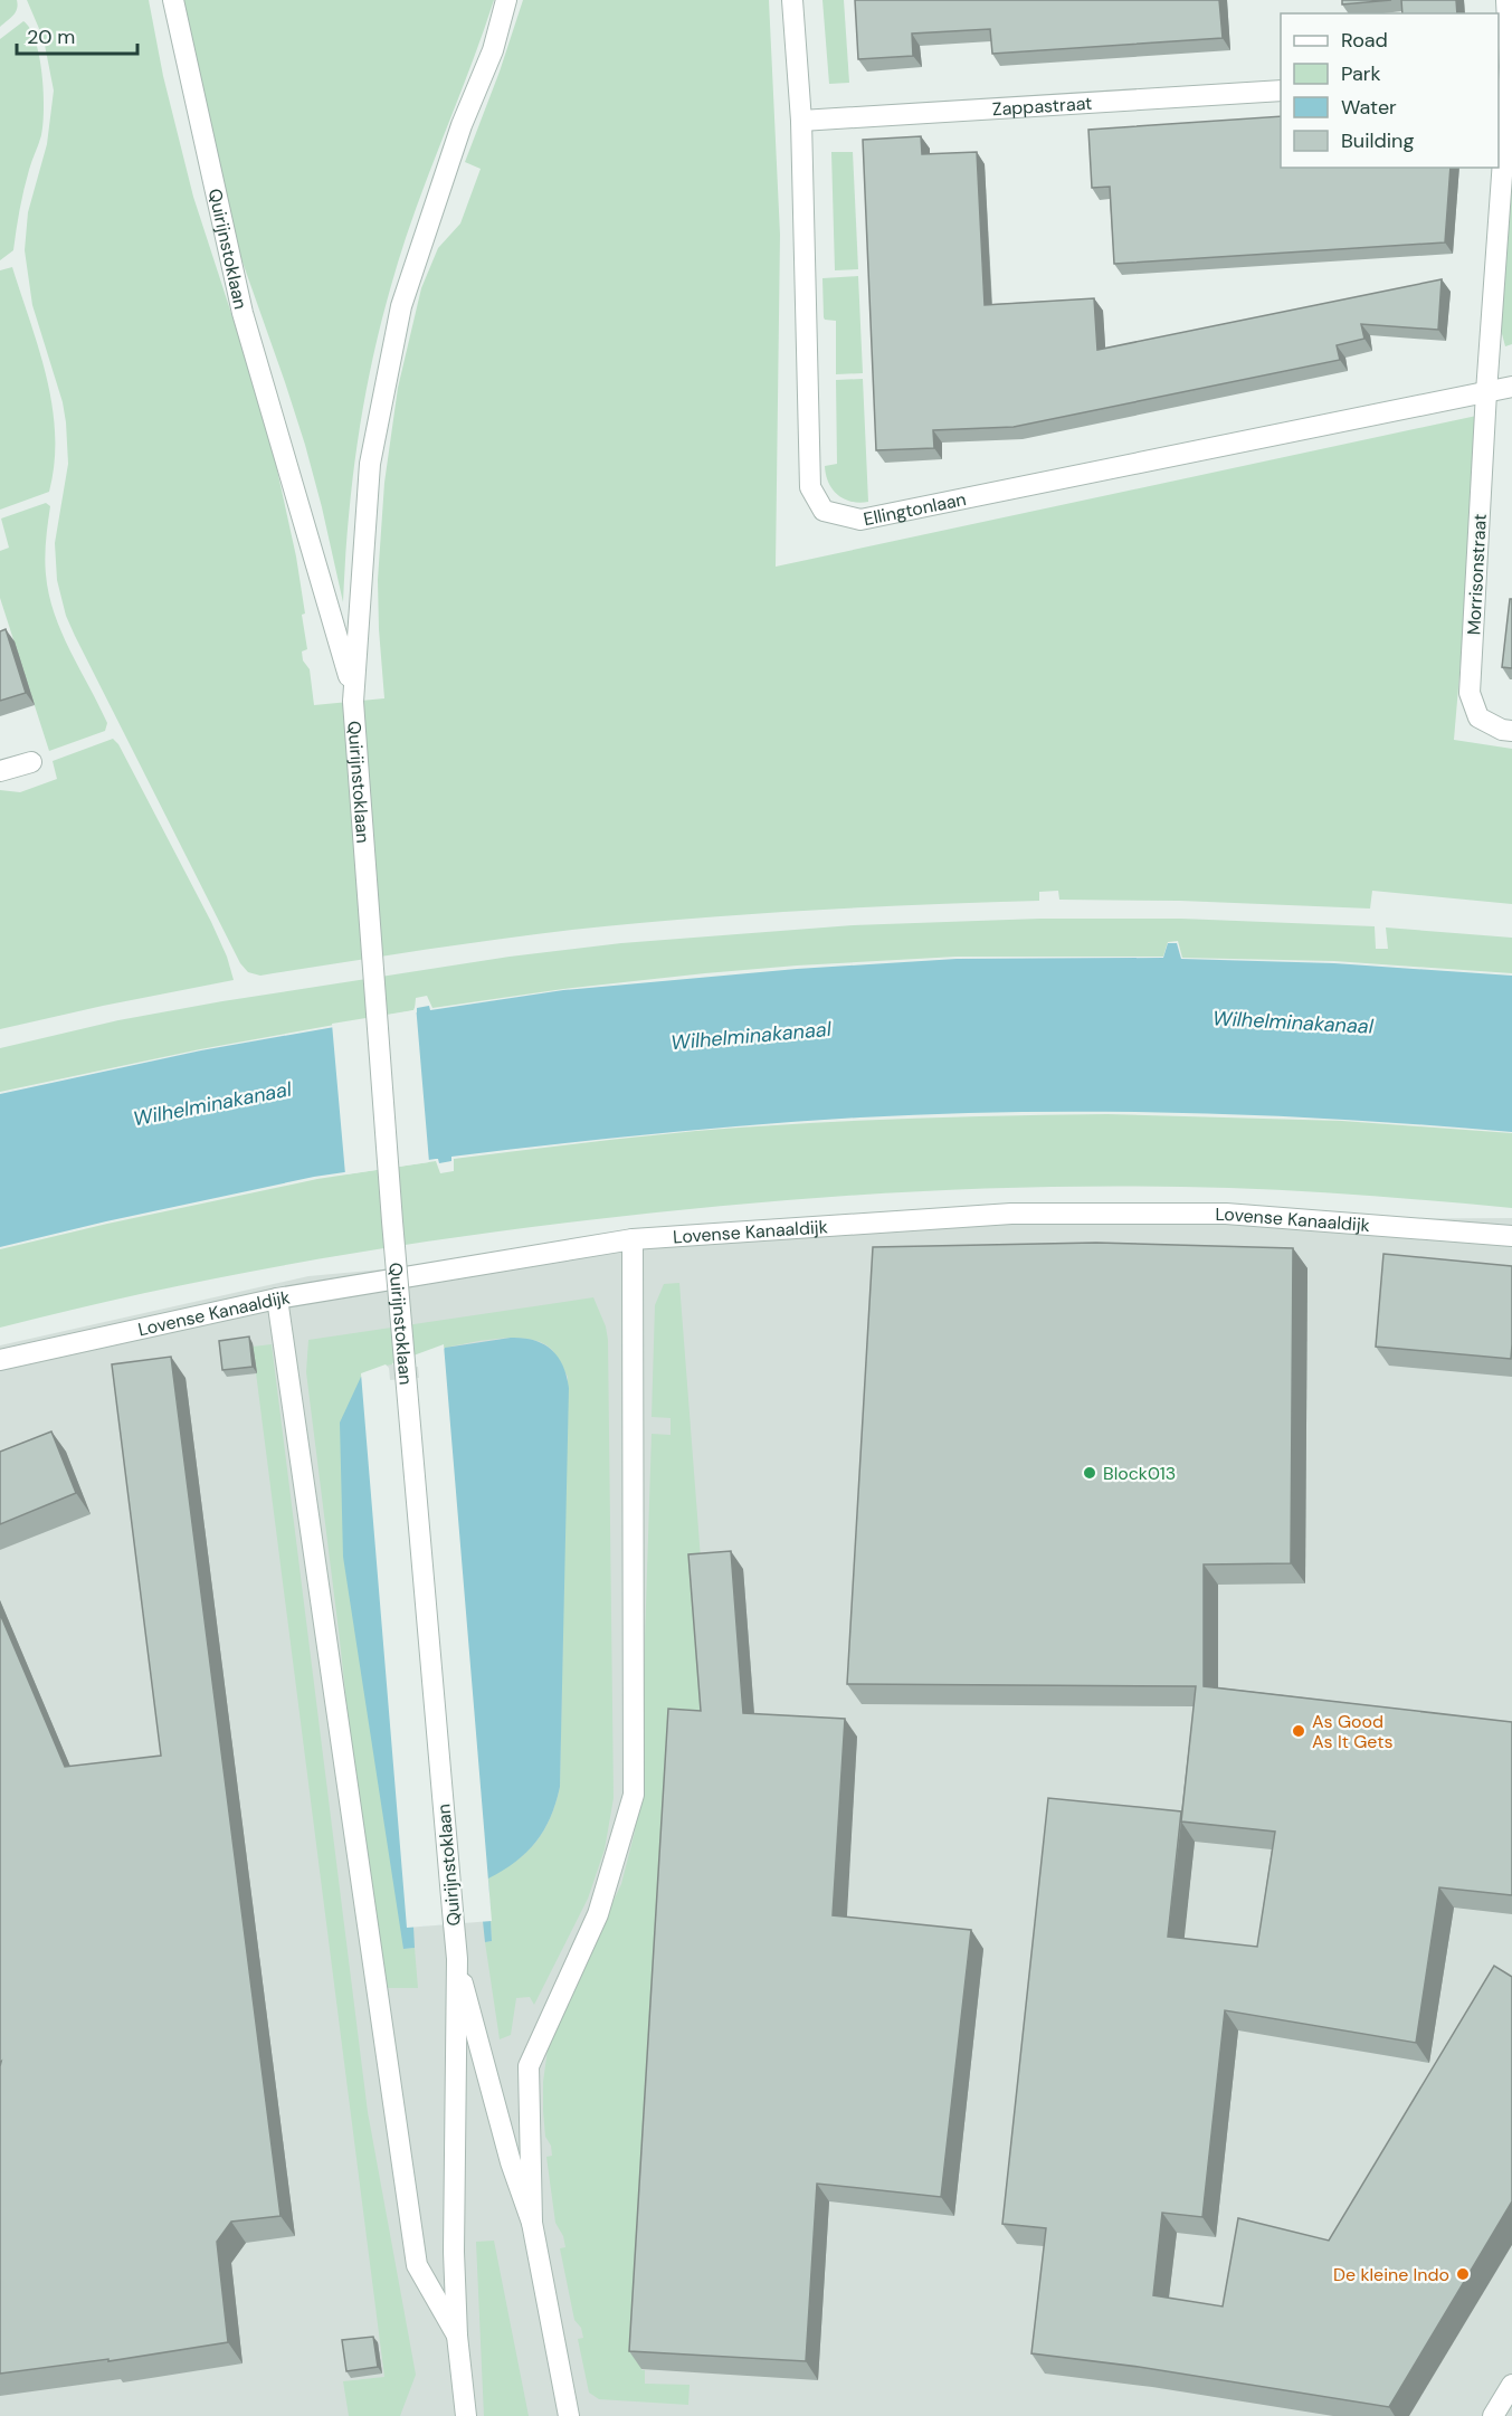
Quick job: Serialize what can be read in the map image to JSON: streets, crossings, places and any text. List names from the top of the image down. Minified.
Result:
{"streets":{"street":["Zappastraat","Quirijnstoklaan","Ellingtonlaan","Morrisonstraat","Lovense Kanaaldijk"]},"crossings":[["Zappastraat","Ellingtonlaan"],["Quirijnstoklaan","Lovense Kanaaldijk"],["Ellingtonlaan","Morrisonstraat"]],"water":["Wilhelminakanaal"],"places":["Block013","As Good As It Gets","De kleine Indo"],"legend":["Road","Park","Water","Building"],"scale_bar":"20 m"}
